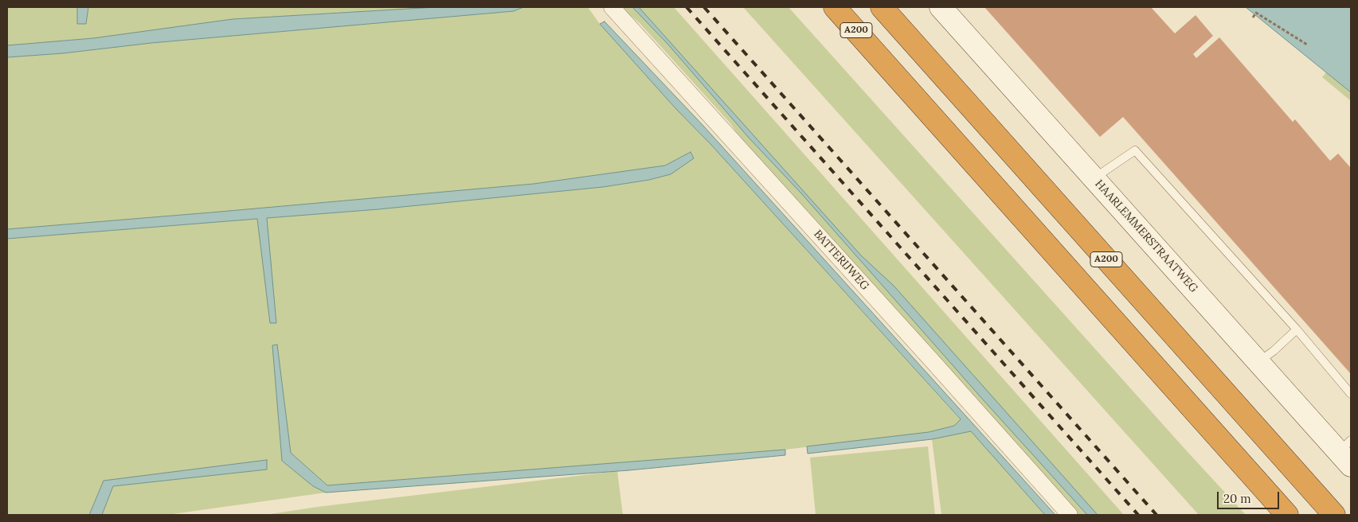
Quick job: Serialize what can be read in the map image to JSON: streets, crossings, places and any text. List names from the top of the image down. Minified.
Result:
{"streets":{"highway":["A200"],"main road":["HAARLEMMERSTRAATWEG"],"street":["BATTERIJWEG"]},"scale_bar":"20 m"}
